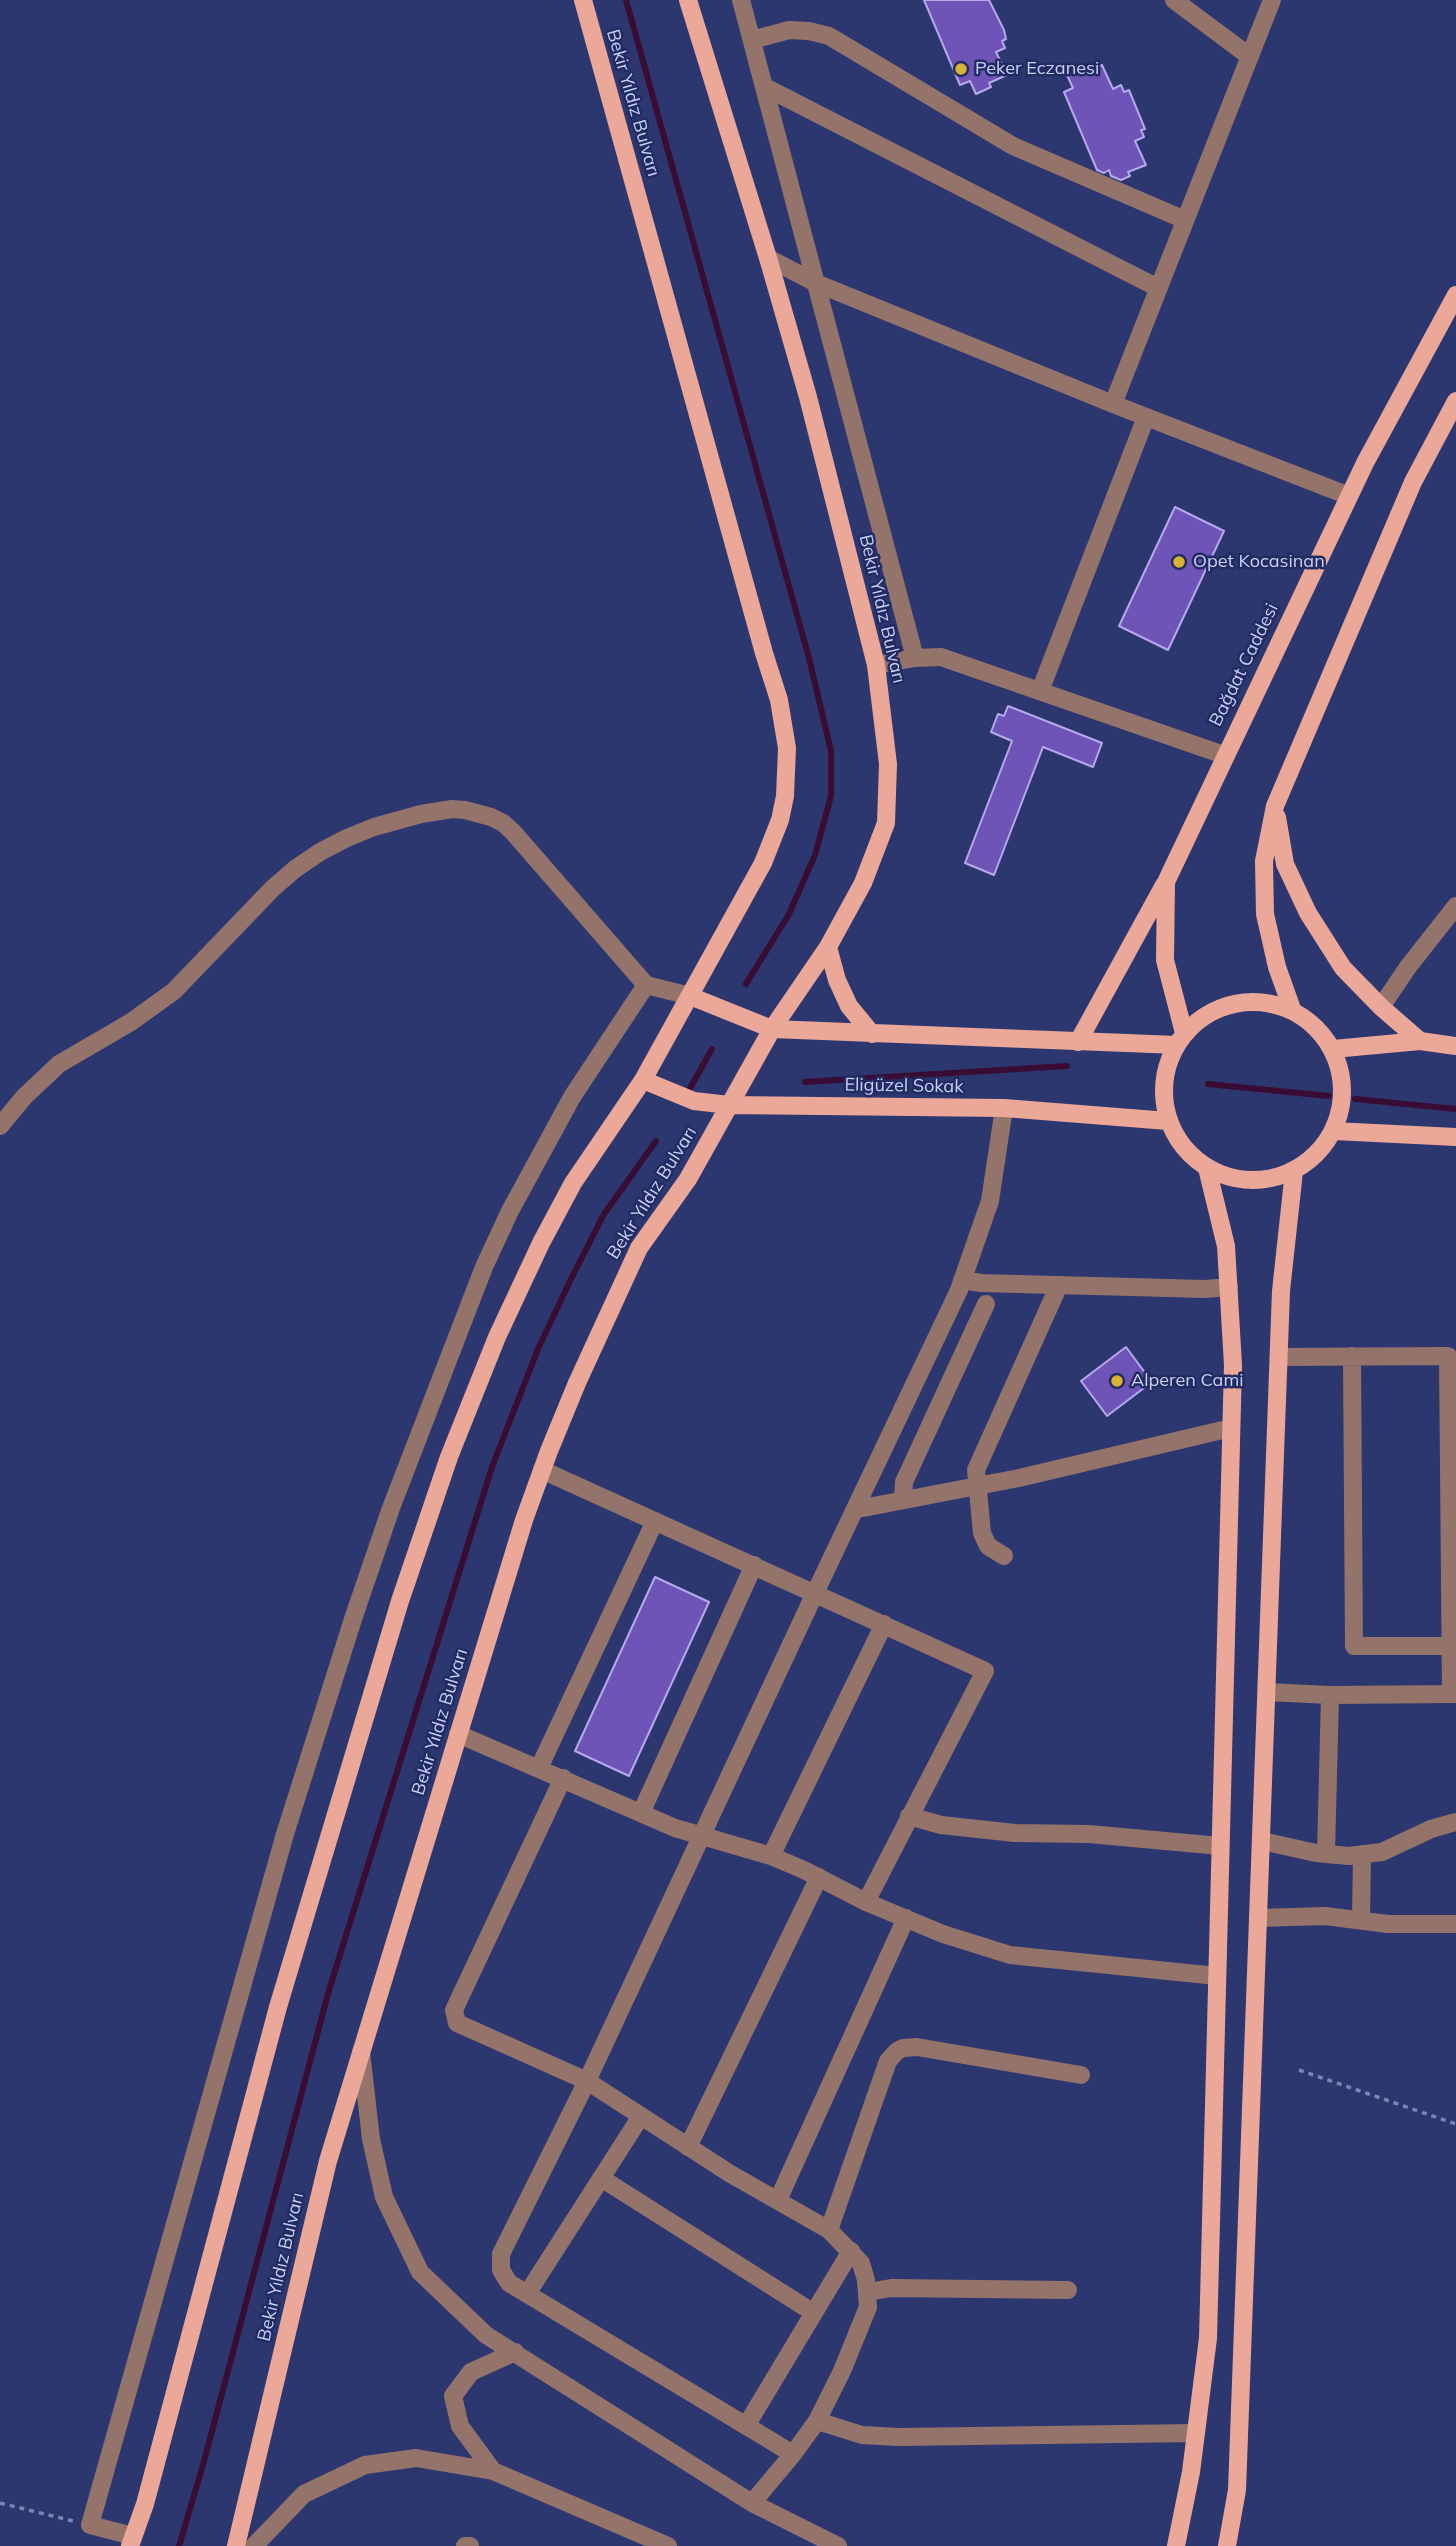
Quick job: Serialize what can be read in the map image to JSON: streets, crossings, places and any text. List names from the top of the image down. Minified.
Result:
{"streets":{"main road":["Bekir Yıldız Bulvarı","Bağdat Caddesi","Eligüzel Sokak"]},"crossings":[["Bekir Yıldız Bulvarı","Eligüzel Sokak"],["Bağdat Caddesi","Eligüzel Sokak"]],"places":["Peker Eczanesi","Opet Kocasinan","Alperen Cami"]}
